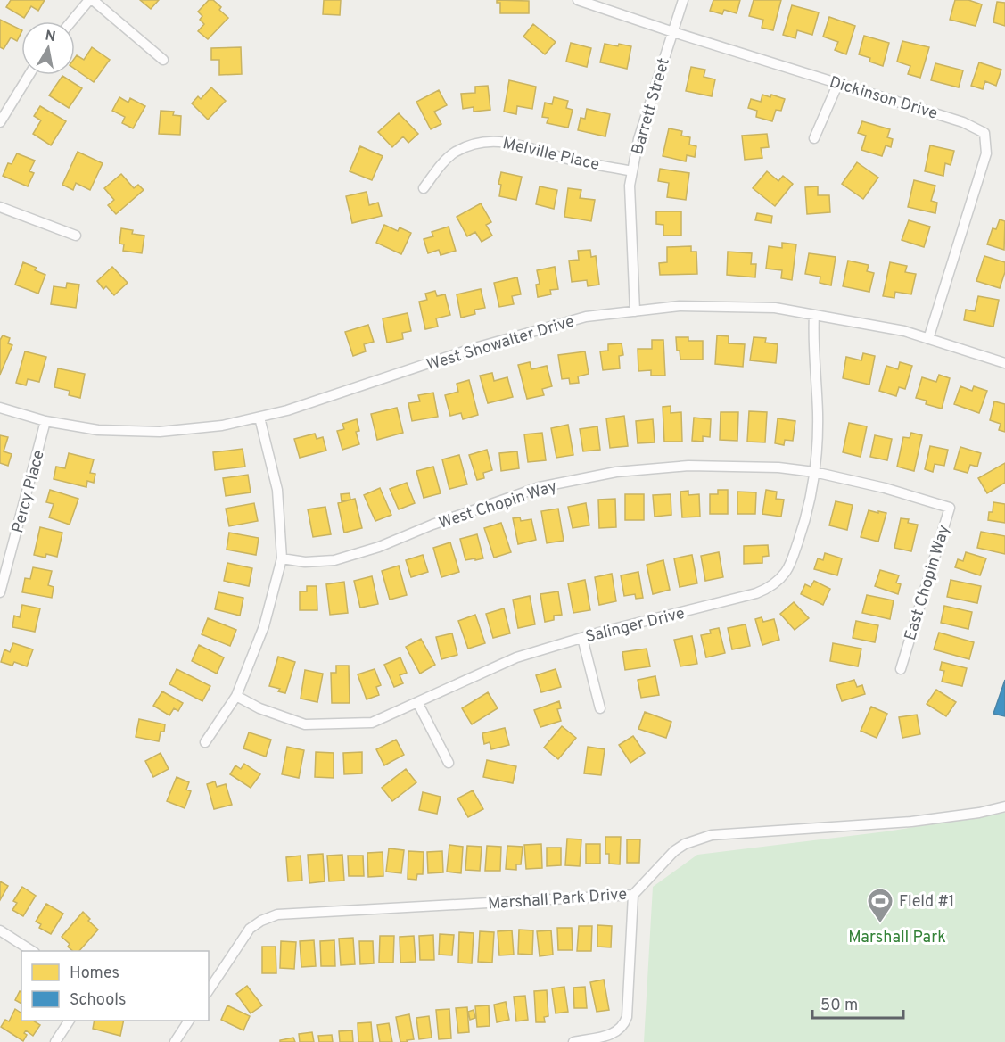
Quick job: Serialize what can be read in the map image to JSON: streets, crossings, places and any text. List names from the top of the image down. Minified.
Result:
{"streets":{"street":["Dickinson Drive","Barrett Street","Melville Place","West Showalter Drive","Percy Place","West Chopin Way","East Chopin Way","Salinger Drive","Marshall Park Drive"]},"crossings":[["Dickinson Drive","Barrett Street"],["Dickinson Drive","West Showalter Drive"],["Barrett Street","Melville Place"],["Barrett Street","West Showalter Drive"],["West Showalter Drive","Percy Place"],["West Showalter Drive","Salinger Drive"],["West Chopin Way","East Chopin Way"],["West Chopin Way","Salinger Drive"],["East Chopin Way","Salinger Drive"]],"parks":["Marshall Park"],"places":{"sports":["Field #1"]},"legend":["Homes","Schools"],"scale_bar":"50 m","north":"top"}
